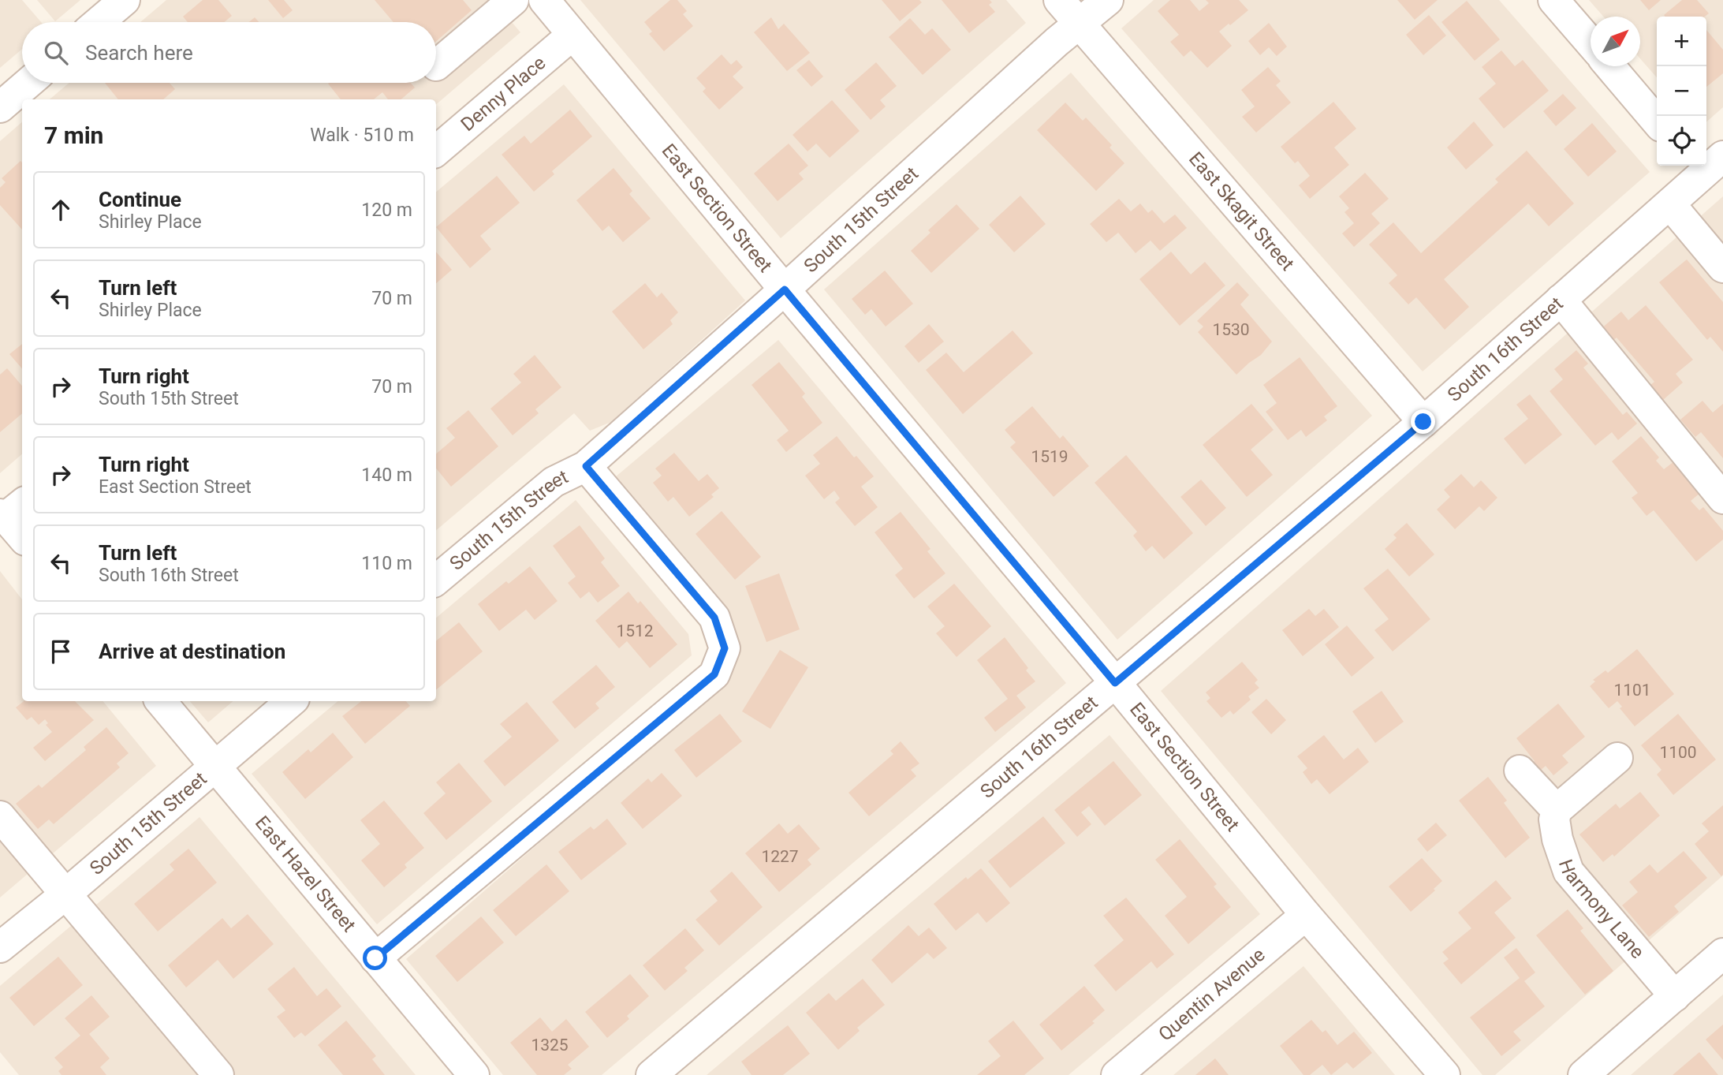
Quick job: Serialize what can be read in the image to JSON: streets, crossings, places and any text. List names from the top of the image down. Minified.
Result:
{"streets":{"street":["Denny Place","East Section Street","East Skagit Street","South 15th Street","South 16th Street","East Hazel Street","Harmony Lane","Quentin Avenue"]},"crossings":[["Denny Place","East Section Street"],["East Section Street","South 15th Street"],["East Section Street","South 16th Street"],["East Section Street","Quentin Avenue"],["East Skagit Street","South 15th Street"],["East Skagit Street","South 16th Street"],["South 15th Street","East Hazel Street"]],"house_numbers":["1530","1519","1512","1101","1100","1227","1325"],"north":"top right","page":{"map_buttons":["+","−"],"search":"Search here","heading":["7 min","Walk · 510 m"],"list":[["Continue","Shirley Place","120 m"],["Turn left","Shirley Place","70 m"],["Turn right","South 15th Street","70 m"],["Turn right","East Section Street","140 m"],["Turn left","South 16th Street","110 m"],"Arrive at destination"]}}
